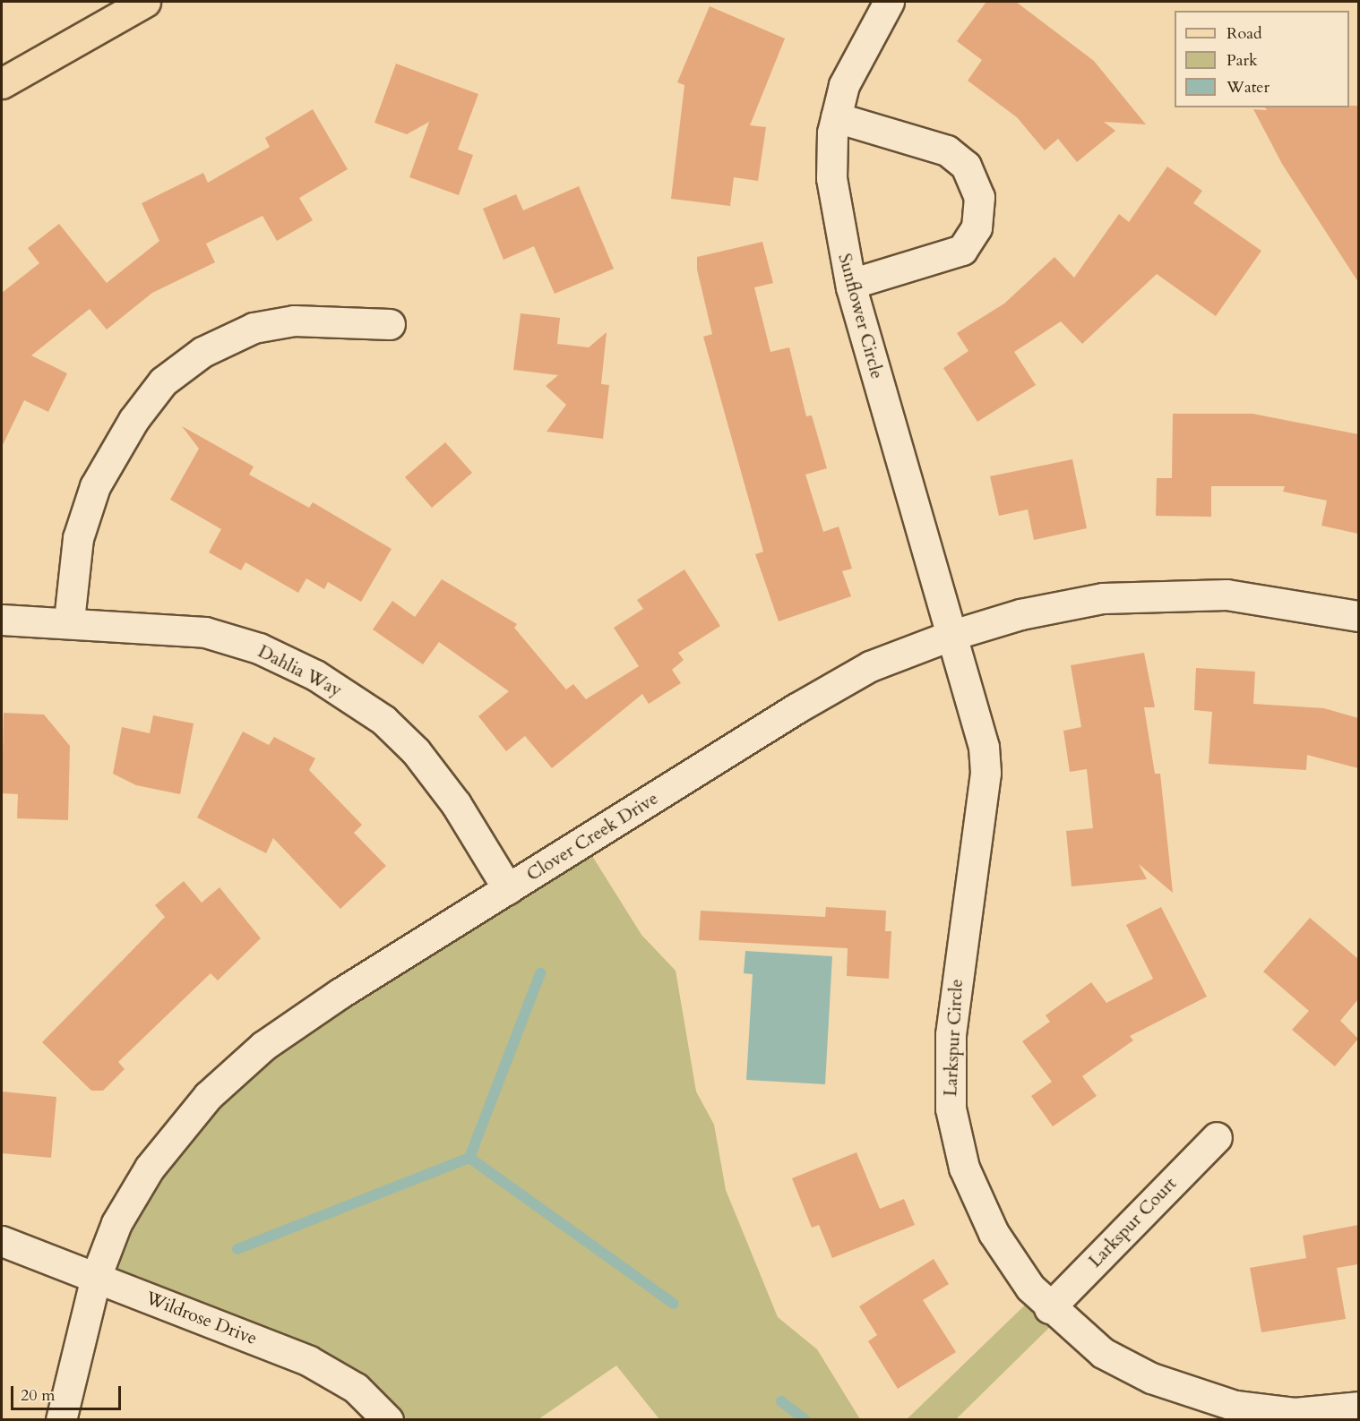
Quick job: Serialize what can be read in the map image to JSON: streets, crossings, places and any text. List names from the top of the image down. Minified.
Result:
{"streets":{"street":["Sunflower Circle","Dahlia Way","Clover Creek Drive","Larkspur Circle","Larkspur Court","Wildrose Drive"]},"crossings":[["Sunflower Circle","Clover Creek Drive"],["Sunflower Circle","Larkspur Circle"],["Dahlia Way","Clover Creek Drive"],["Clover Creek Drive","Larkspur Circle"],["Clover Creek Drive","Wildrose Drive"],["Larkspur Circle","Larkspur Court"]],"legend":["Road","Park","Water"],"scale_bar":"20 m"}
